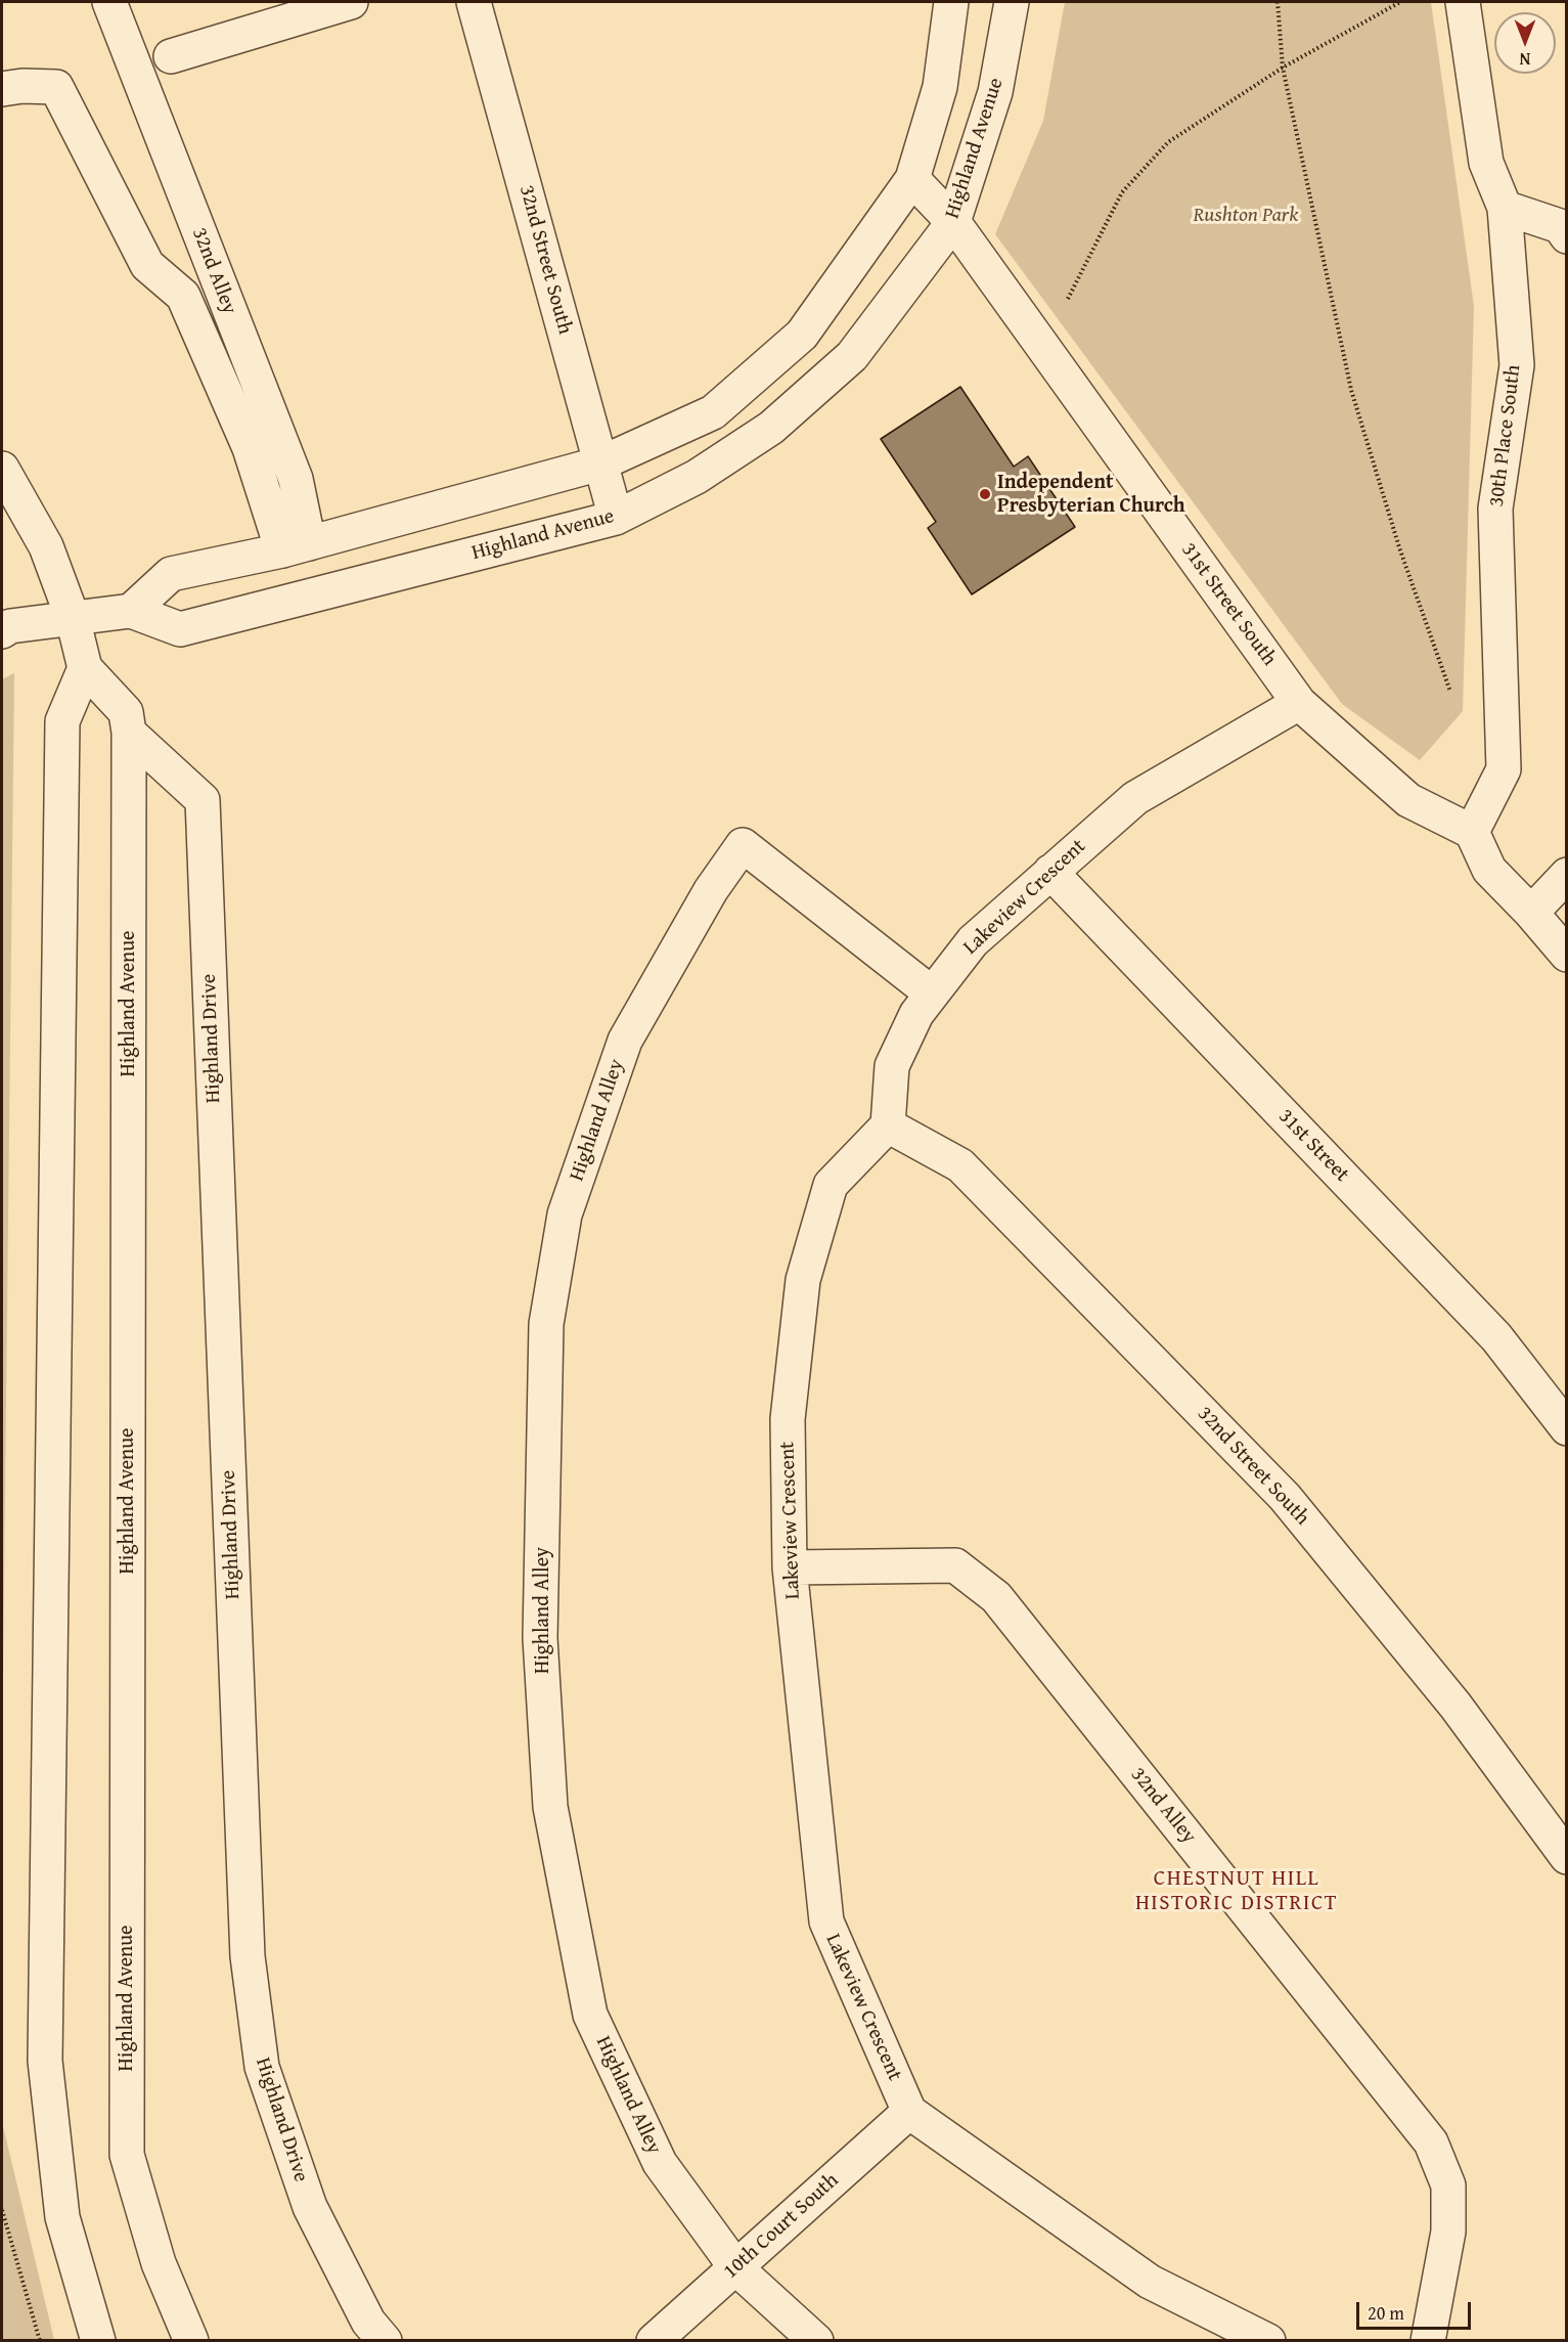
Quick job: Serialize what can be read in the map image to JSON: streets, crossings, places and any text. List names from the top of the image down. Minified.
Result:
{"streets":{"street":["Highland Avenue","32nd Street South","32nd Alley","30th Place South","31st Street South","Lakeview Crescent","Highland Drive","Highland Alley","31st Street","10th Court South"]},"crossings":[["Highland Avenue","32nd Street South"],["Highland Avenue","31st Street South"],["Highland Avenue","Highland Drive"],["32nd Street South","Lakeview Crescent"],["32nd Alley","Lakeview Crescent"],["30th Place South","31st Street South"],["31st Street South","Lakeview Crescent"],["Lakeview Crescent","Highland Alley"],["Lakeview Crescent","31st Street"],["Lakeview Crescent","10th Court South"],["Highland Alley","10th Court South"]],"districts":["CHESTNUT HILL HISTORIC DISTRICT"],"parks":["Rushton Park"],"places":["Independent Presbyterian Church"],"scale_bar":"20 m","north":"bottom"}
